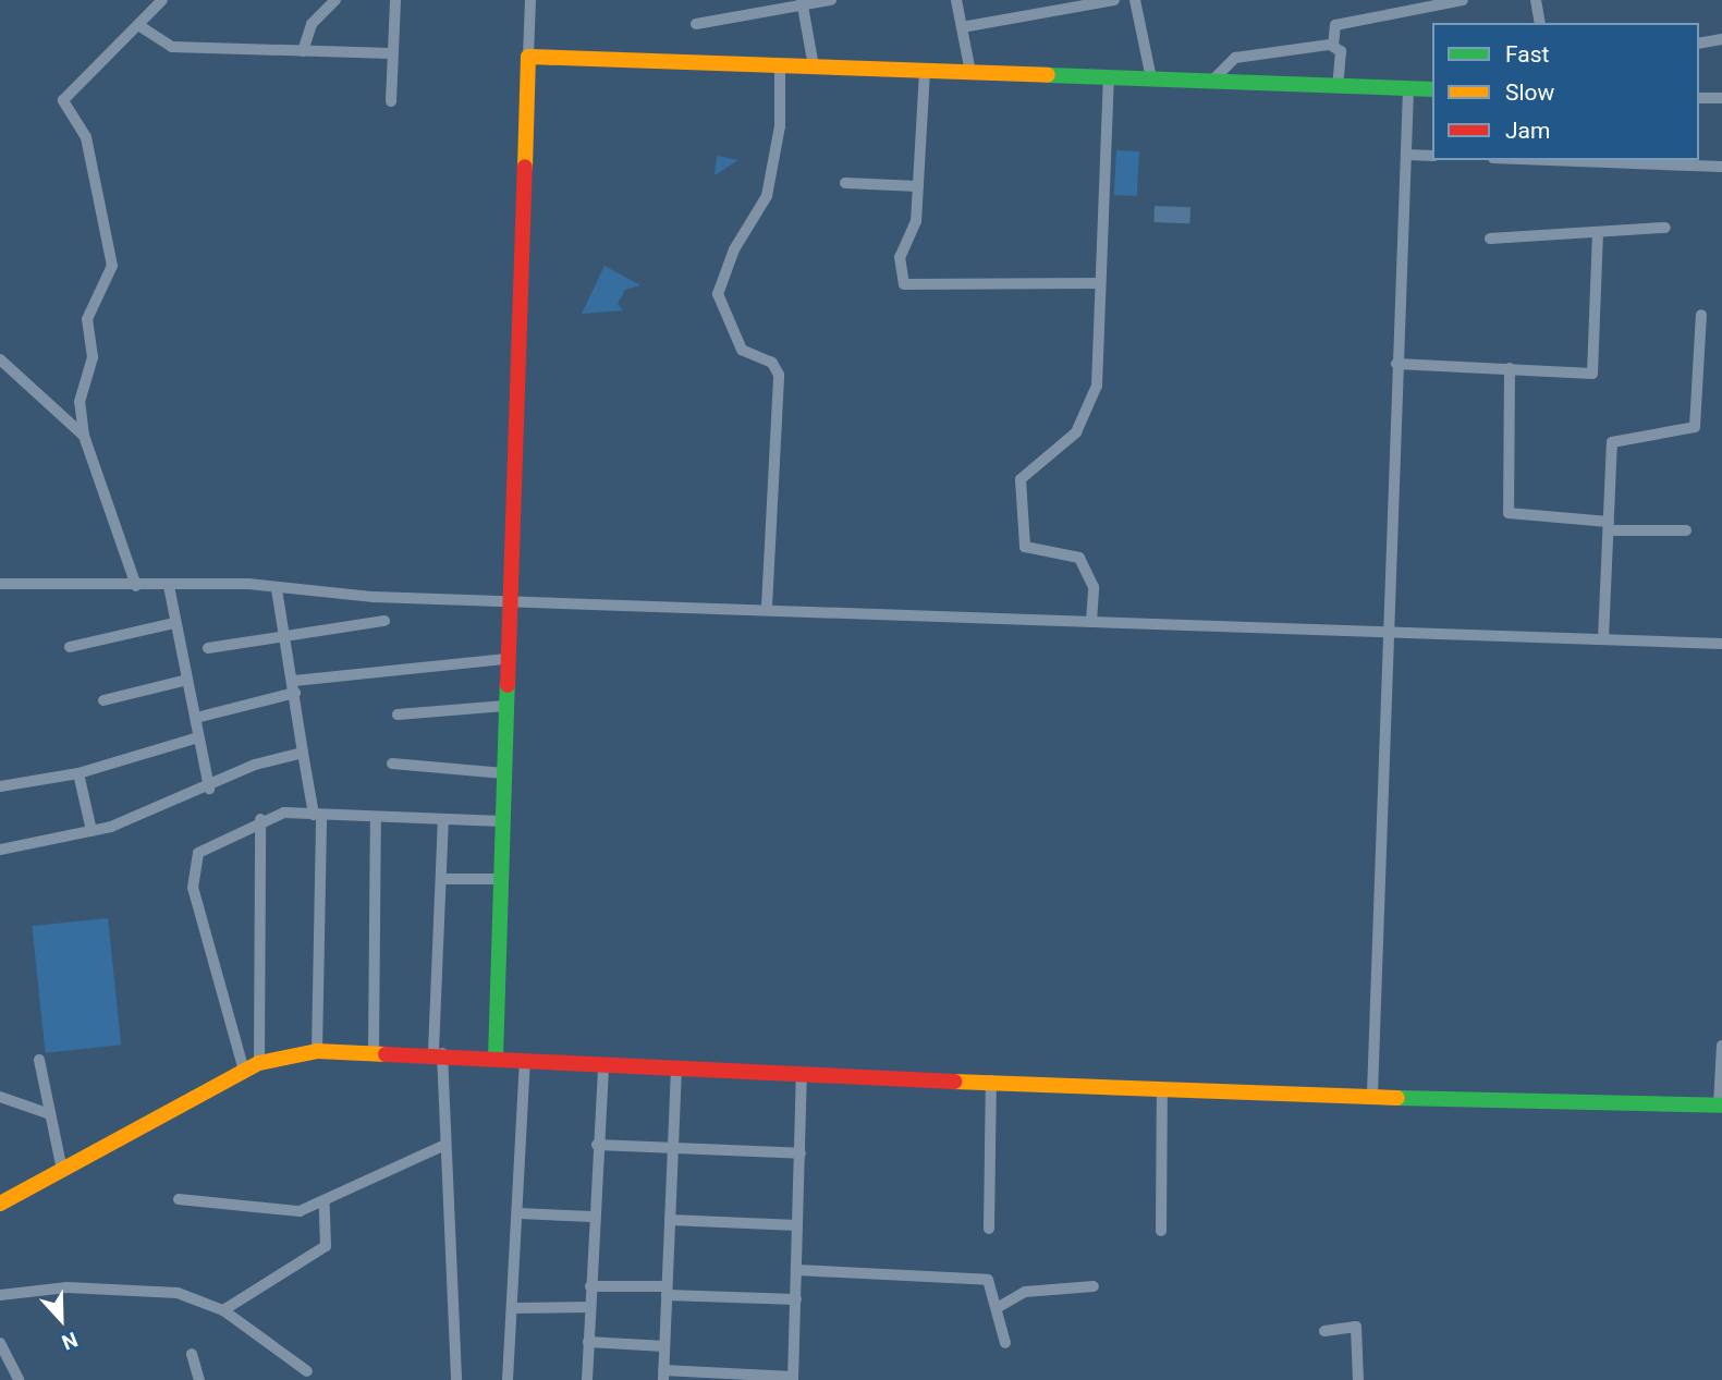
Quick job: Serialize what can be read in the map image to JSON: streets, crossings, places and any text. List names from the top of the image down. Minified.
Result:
{"legend":["Fast","Slow","Jam"],"north":"bottom"}
